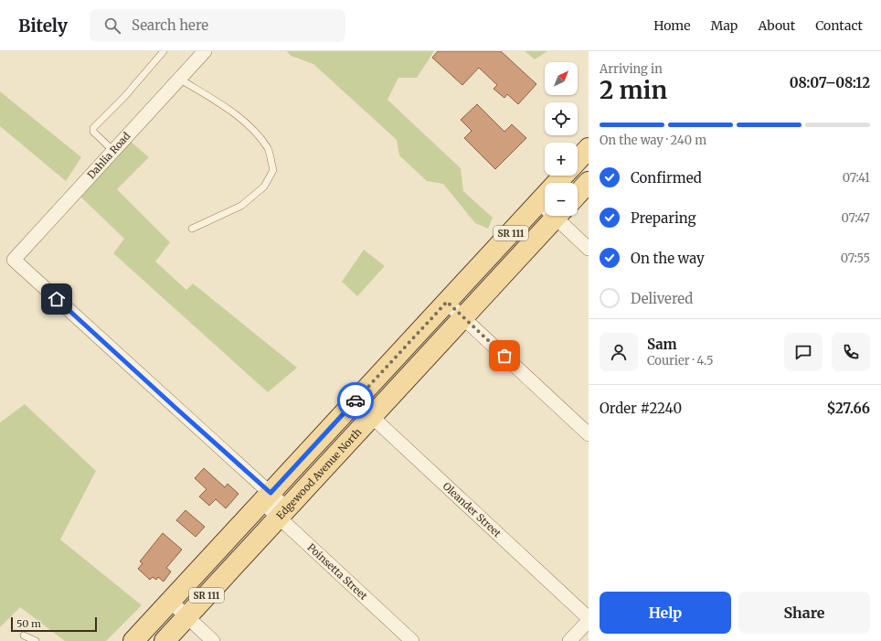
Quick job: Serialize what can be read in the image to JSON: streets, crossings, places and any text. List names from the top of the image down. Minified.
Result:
{"streets":{"main road":["SR 111","Edgewood Avenue North"],"street":["Dahlia Road","Oleander Street","Poinsetta Street"]},"crossings":[["Dahlia Road","Poinsetta Street"],["SR 111","Oleander Street"],["SR 111","Poinsetta Street"],["Edgewood Avenue North","Oleander Street"],["Edgewood Avenue North","Poinsetta Street"]],"scale_bar":"50 m","north":"top right","page":{"header":"Bitely","search":"Search here","nav":["Home","Map","About","Contact"],"heading":["2 min","Arriving in","08:07–08:12"],"panel":["Sam","Courier · 4.5","Order #2240","$27.66"],"map_buttons":["+","−"],"bar":"On the way · 240 m","list":[["Confirmed","07:41"],["Preparing","07:47"],["On the way","07:55"],"Delivered"],"buttons":["Help","Share"],"scale":"50 m"}}
